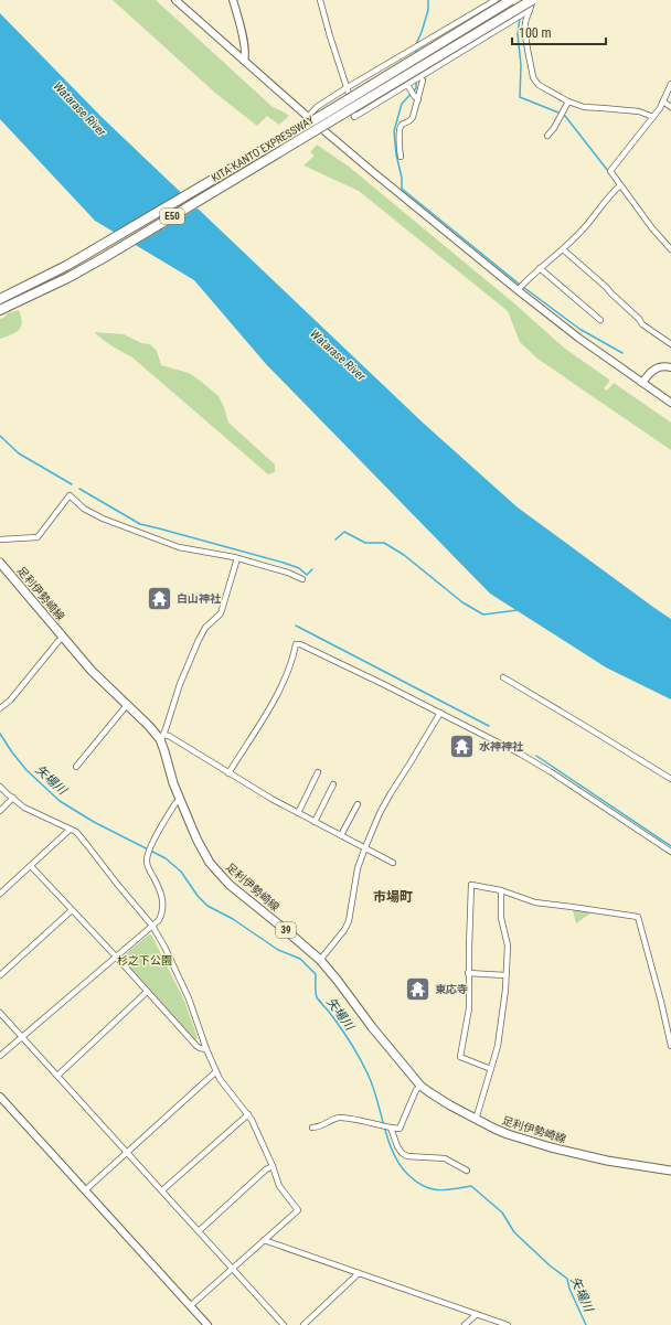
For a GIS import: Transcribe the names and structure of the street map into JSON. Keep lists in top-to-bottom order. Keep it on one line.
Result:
{"streets":{"highway":["KITA-KANTO EXPRESSWAY","E50"],"main road":["足利伊勢崎線","39"]},"districts":["市場町"],"water":["Watarase River","矢場川"],"parks":["杉之下公園"],"places":{"temple":["白山神社","水神神社","東応寺"]},"scale_bar":"100 m"}
